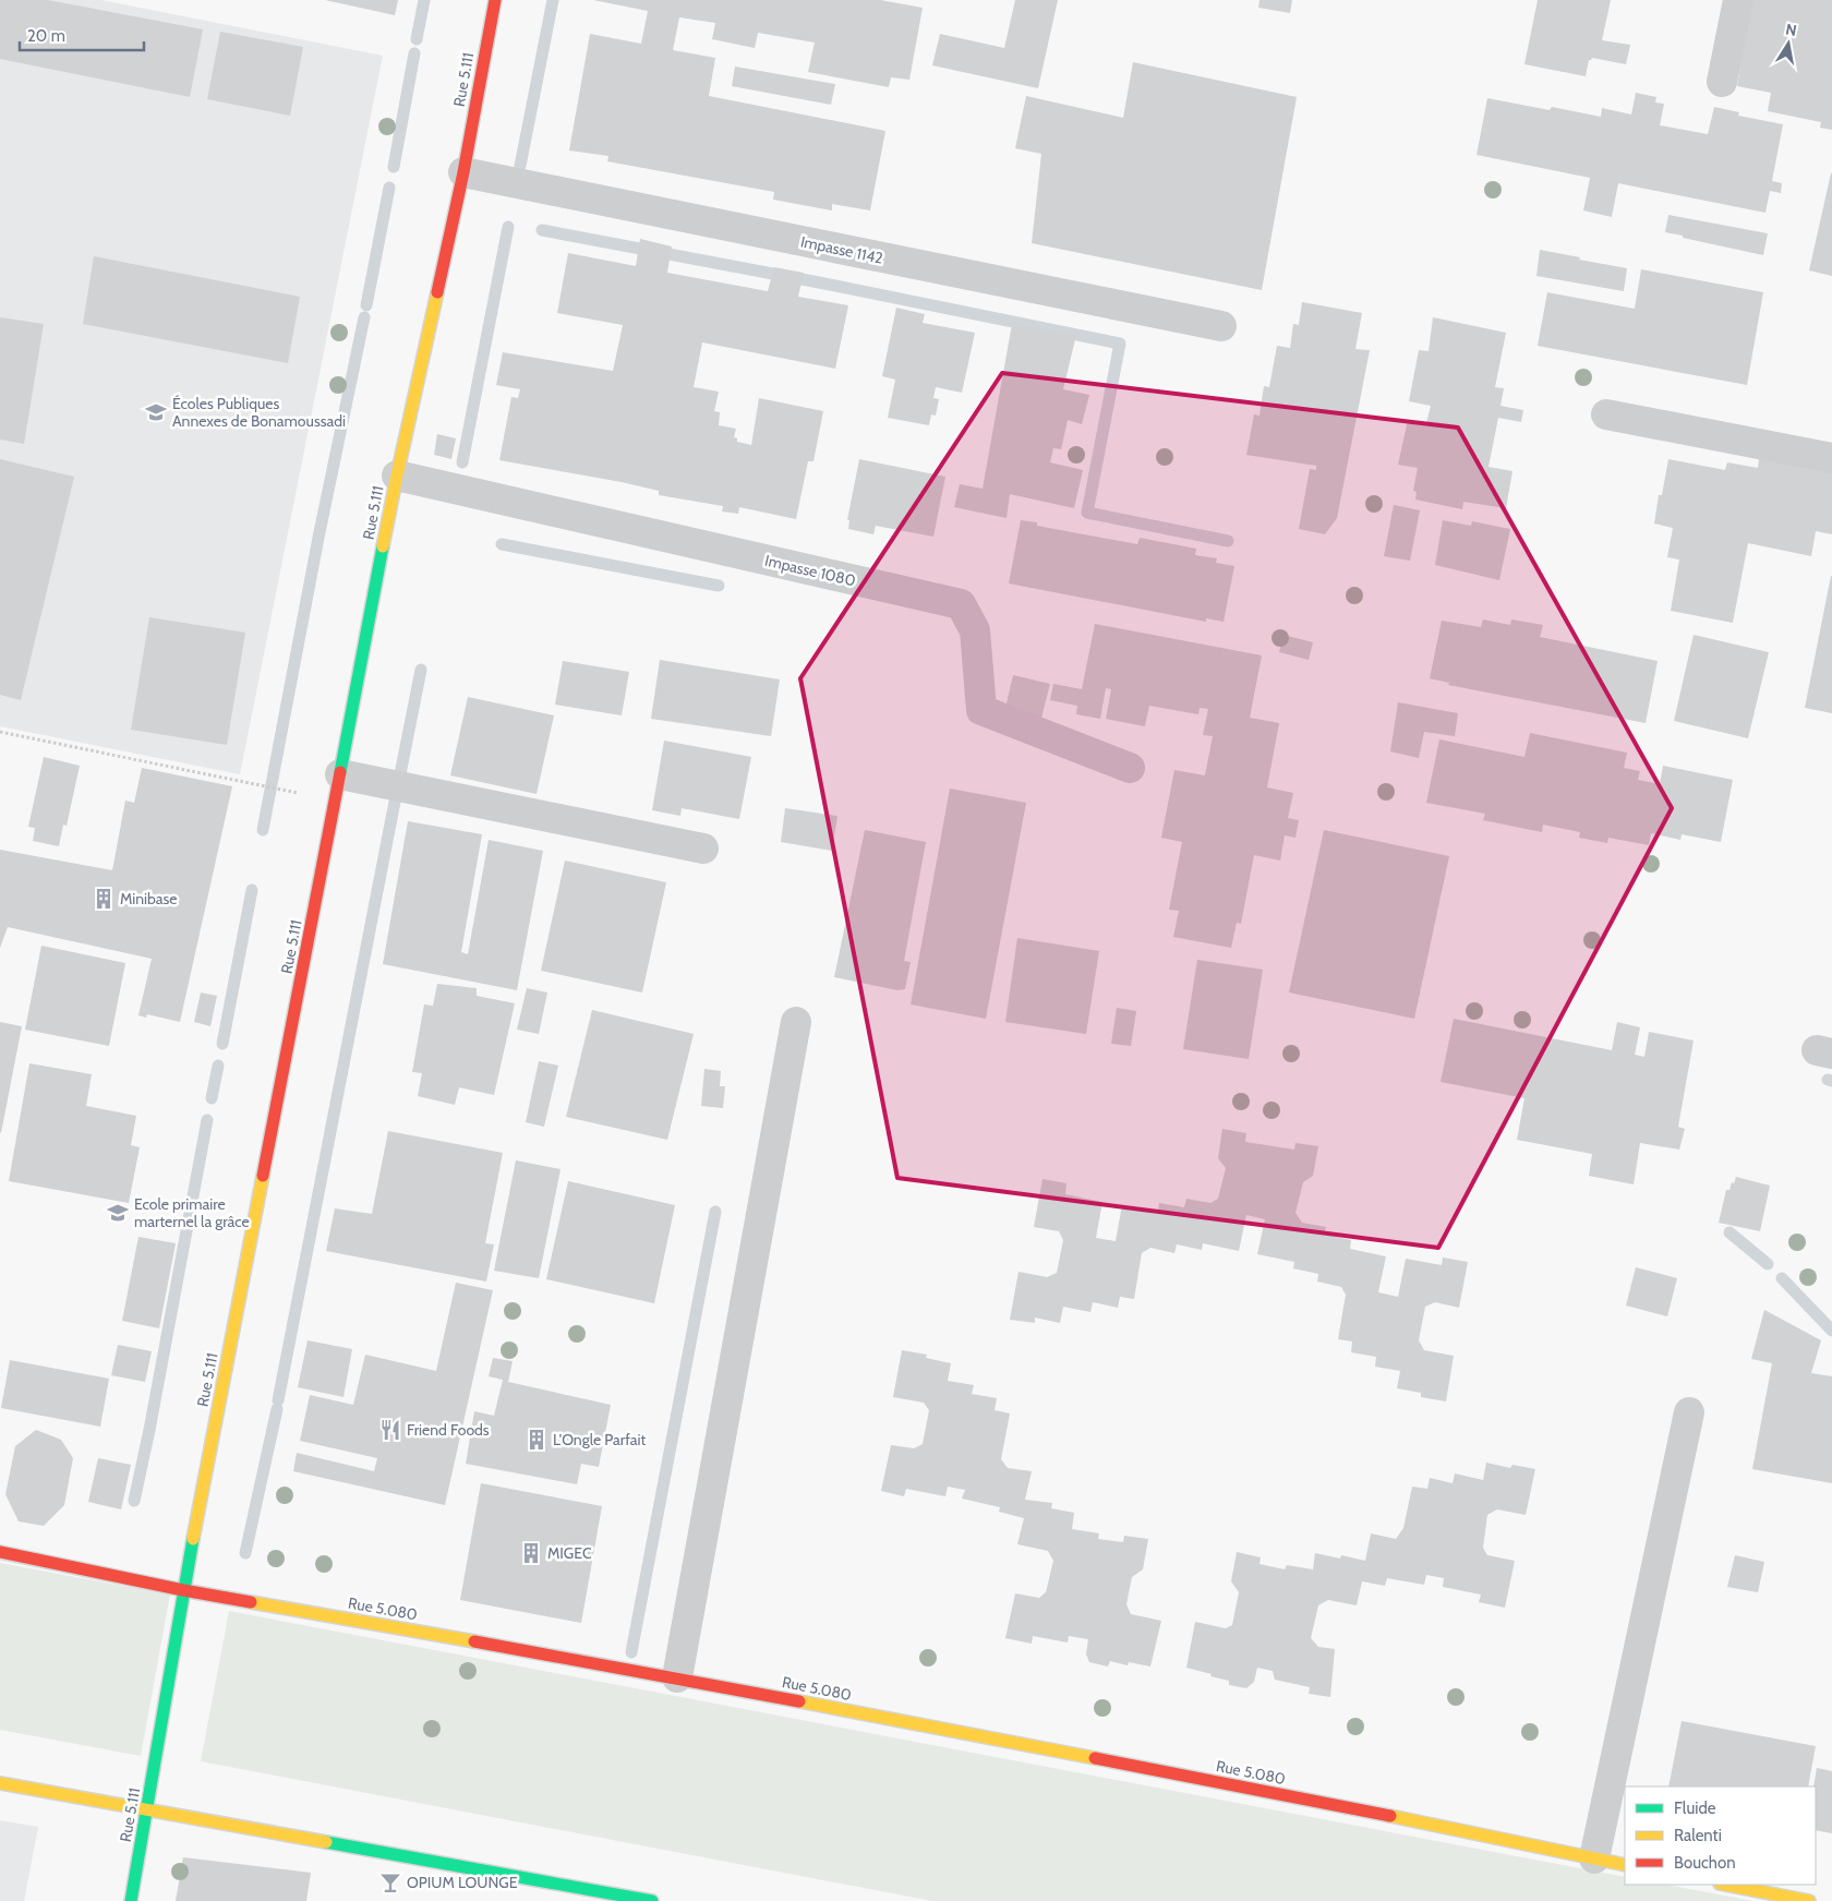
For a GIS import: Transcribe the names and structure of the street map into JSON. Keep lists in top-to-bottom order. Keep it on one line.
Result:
{"streets":{"main road":["Rue 5.111","Rue 5.080"],"street":["Impasse 1142","Impasse 1080"]},"crossings":[["Rue 5.111","Impasse 1142"],["Rue 5.111","Impasse 1080"],["Rue 5.111","Rue 5.080"]],"places":{"school or university":["Écoles Publiques Annexes de Bonamoussadi","Ecole primaire marternel la grâce"],"building":["Minibase","L'Ongle Parfait","MIGEC"],"restaurant":["Friend Foods"],"bar":["OPIUM LOUNGE"]},"legend":["Fluide","Ralenti","Bouchon"],"scale_bar":"20 m","north":"top"}
